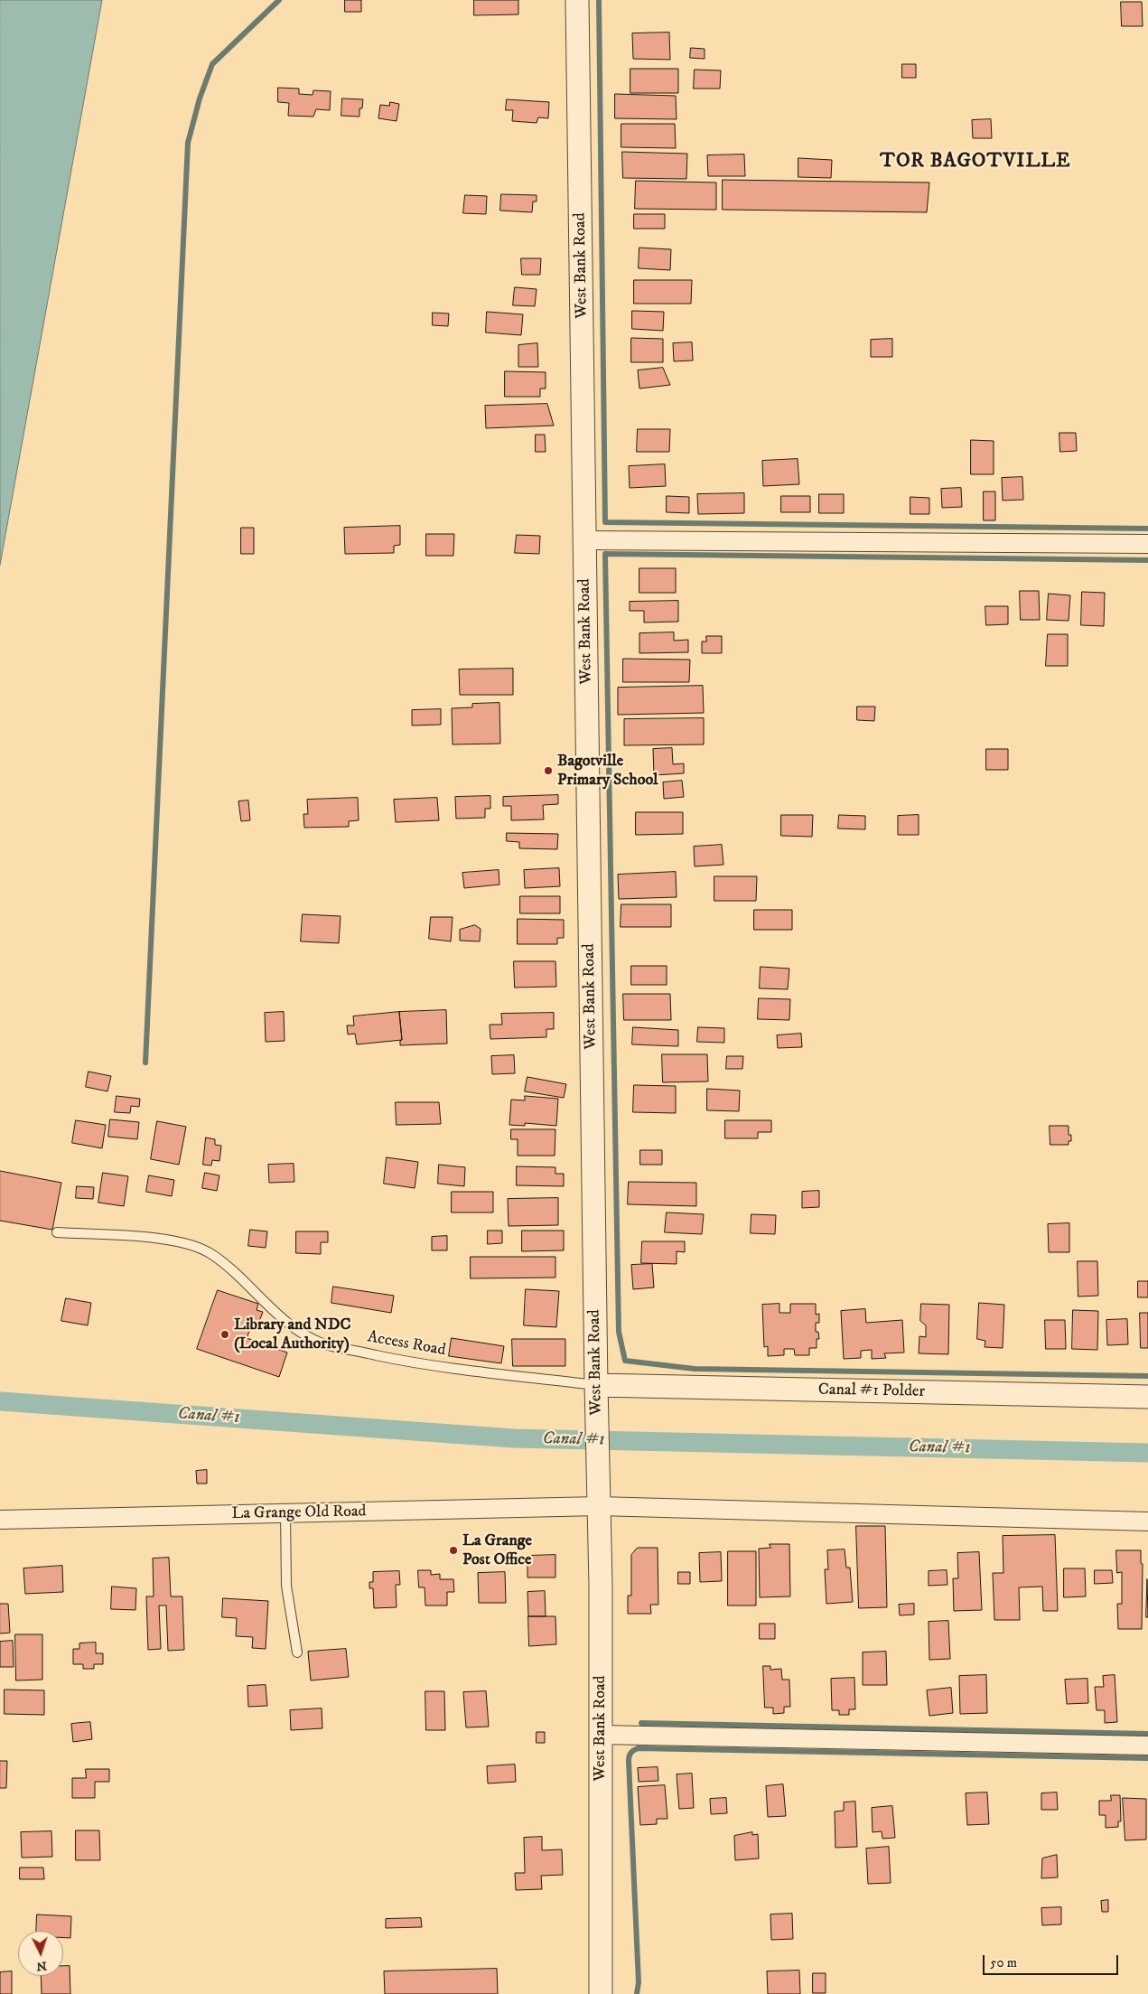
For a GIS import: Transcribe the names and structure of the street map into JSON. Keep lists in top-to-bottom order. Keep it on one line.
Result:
{"streets":{"street":["West Bank Road","Canal #1 Polder","La Grange Old Road"],"lane":["Access Road"]},"crossings":[["West Bank Road","Access Road"],["West Bank Road","Canal #1 Polder"],["West Bank Road","La Grange Old Road"],["Access Road","Canal #1 Polder"]],"districts":["TOR BAGOTVILLE"],"water":["Canal #1"],"places":["Bagotville Primary School","Library and NDC (Local Authority)","La Grange Post Office"],"scale_bar":"50 m","north":"bottom"}
